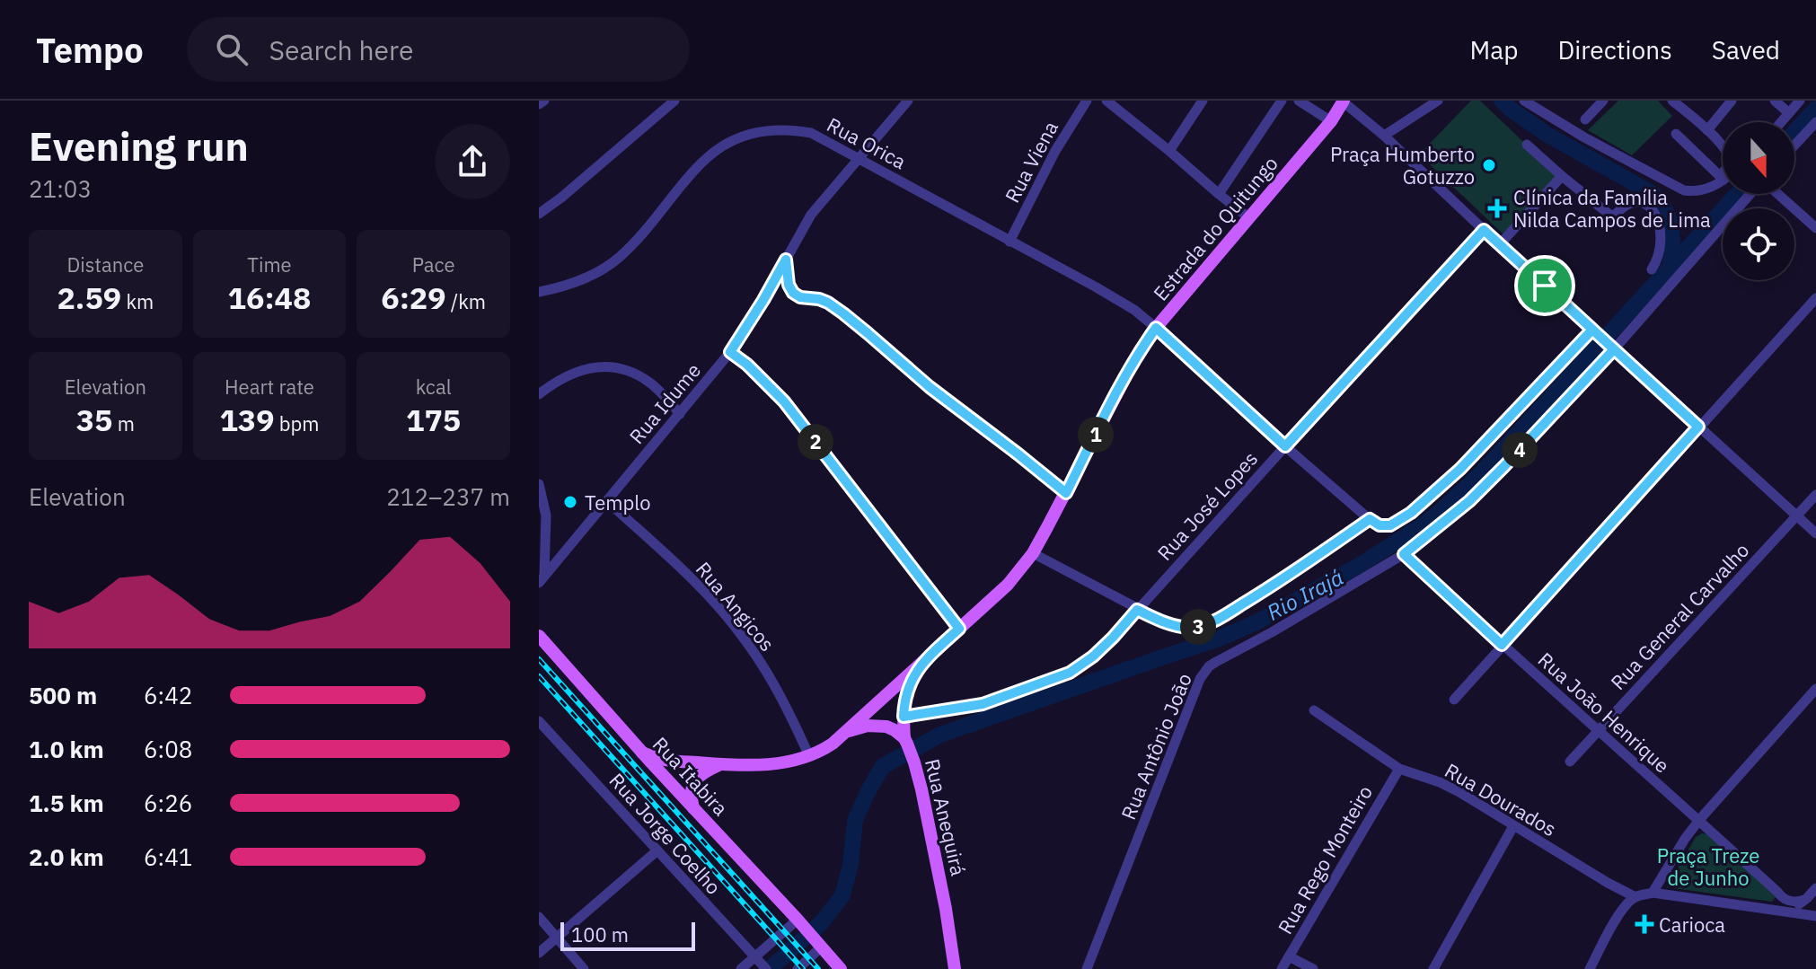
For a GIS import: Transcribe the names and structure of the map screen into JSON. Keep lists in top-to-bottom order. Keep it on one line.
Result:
{"streets":{"main road":["Estrada do Quitungo","Rua Itabira","Rua Anequirá"],"street":["Rua Orica","Rua Viena","Rua Idume","Rua José Lopes","Rua Angicos","Rua General Carvalho","Rua João Henrique","Rua Antônio João","Rua Dourados","Rua Jorge Coelho","Rua Rego Monteiro"]},"crossings":[["Rua Orica","Rua Viena"],["Rua Orica","Estrada do Quitungo"],["Rua Orica","Rua Idume"],["Estrada do Quitungo","Rua José Lopes"],["Estrada do Quitungo","Rua Angicos"],["Estrada do Quitungo","Rua Itabira"],["Estrada do Quitungo","Rua Anequirá"],["Rua Idume","Rua Angicos"],["Rua General Carvalho","Rua João Henrique"],["Rua João Henrique","Rua Antônio João"],["Rua Dourados","Rua Rego Monteiro"]],"water":["Rio Irajá"],"parks":["Praça Treze de Junho"],"places":{"other":["Praça Humberto Gotuzzo","Templo"],"health":["Clínica da Família Nilda Campos de Lima","Carioca"]},"scale_bar":"100 m","north":"bottom","page":{"header":"Tempo","search":"Search here","nav":["Map","Directions","Saved"],"heading":["Evening run","21:03"],"stats":[["Distance","2.59 km"],["Time","16:48"],["Pace","6:29 /km"],["Elevation","35 m"],["Heart rate","139 bpm"],["kcal","175"]],"pins":["1","2","4","3"],"chart":["Elevation","212–237 m"],"list":[{"name":"500 m","note":"6:42"},{"name":"1.0 km","note":"6:08"},{"name":"1.5 km","note":"6:26"},{"name":"2.0 km","note":"6:41"}],"scale":"100 m"}}
